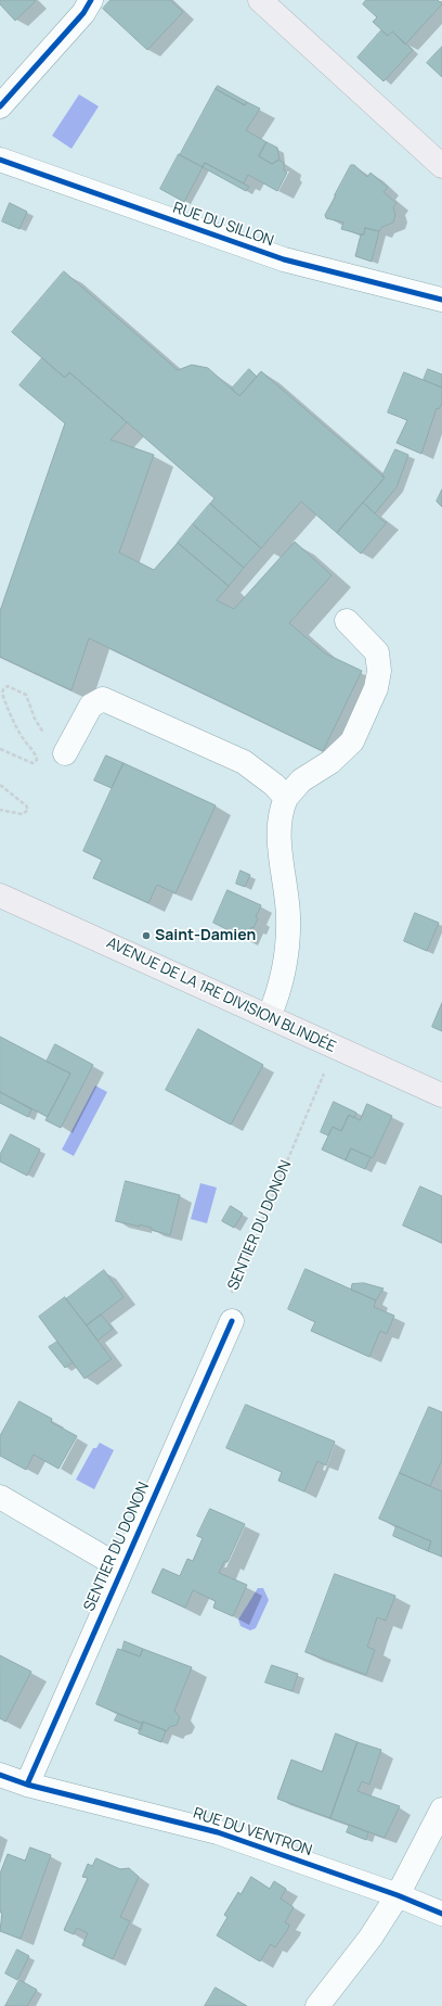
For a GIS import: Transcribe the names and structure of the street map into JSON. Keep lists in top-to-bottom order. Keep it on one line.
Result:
{"streets":{"main road":["AVENUE DE LA 1RE DIVISION BLINDÉE"],"street":["RUE DU SILLON","SENTIER DU DONON","RUE DU VENTRON"]},"crossings":[["AVENUE DE LA 1RE DIVISION BLINDÉE","SENTIER DU DONON"],["SENTIER DU DONON","RUE DU VENTRON"]],"places":["Saint-Damien"]}
